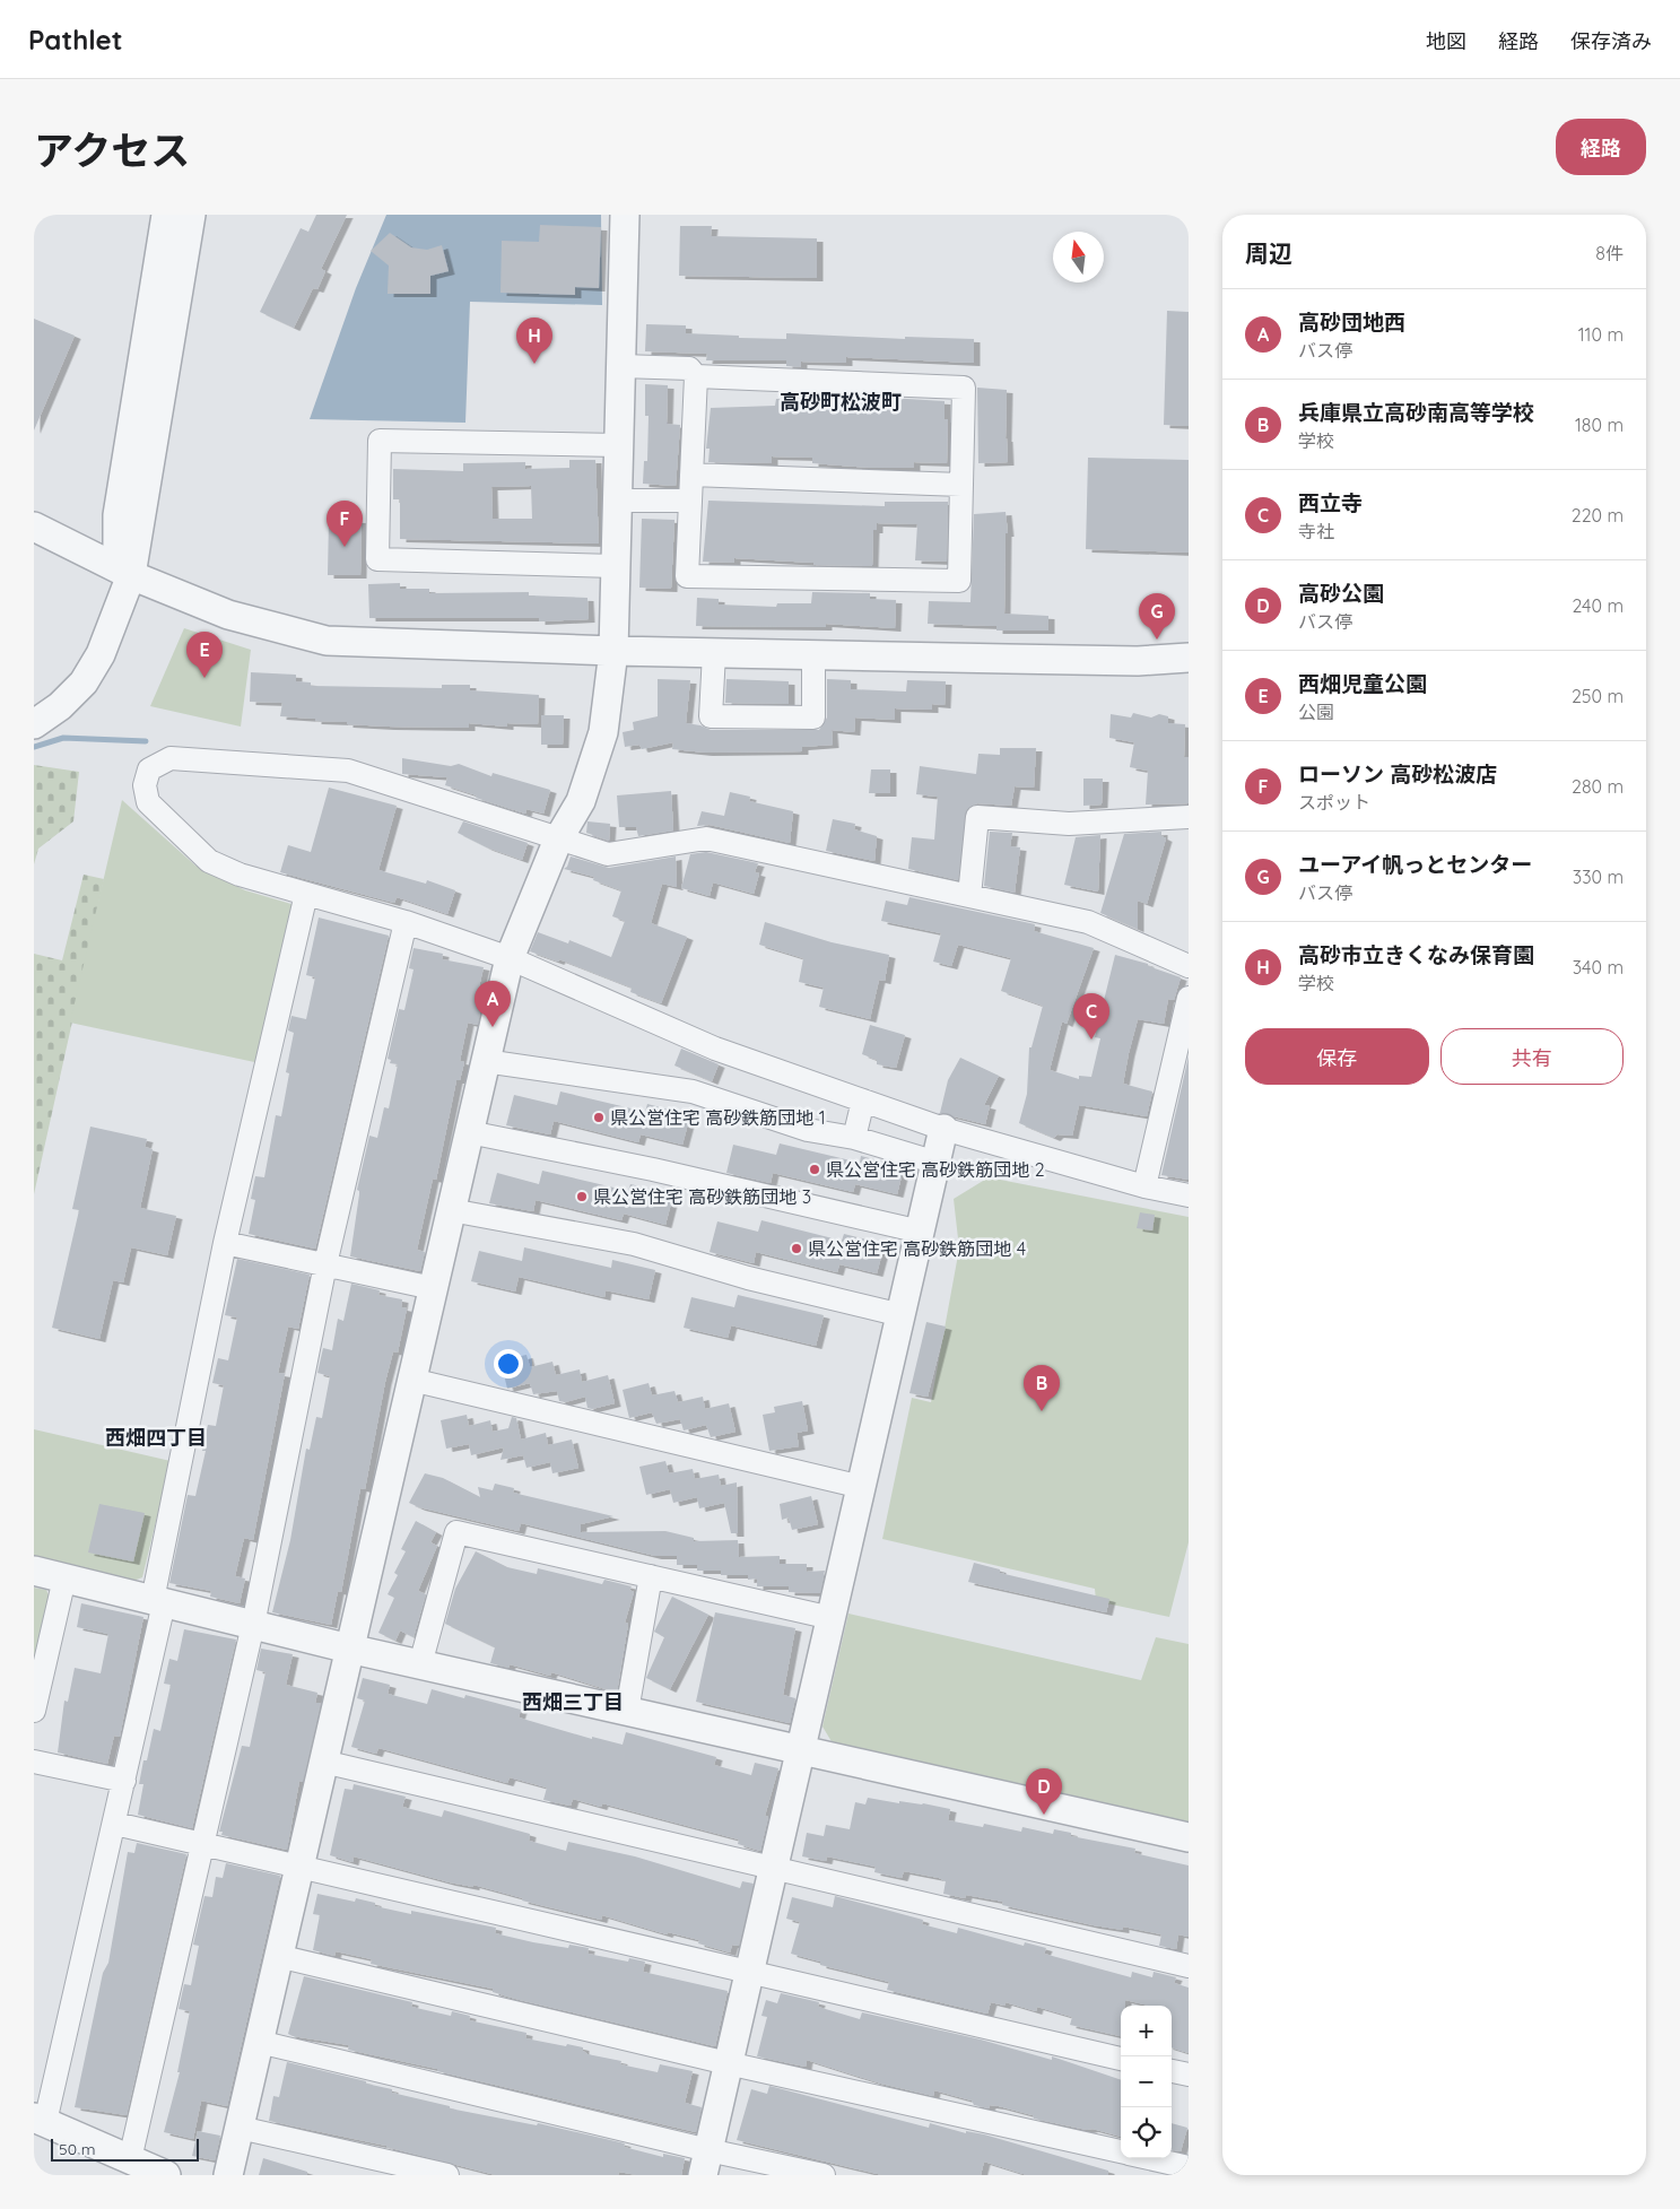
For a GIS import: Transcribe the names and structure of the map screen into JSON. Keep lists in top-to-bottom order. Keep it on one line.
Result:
{"districts":["高砂町松波町","西畑四丁目","西畑三丁目"],"places":["県公営住宅 高砂鉄筋団地 1","県公営住宅 高砂鉄筋団地 2","県公営住宅 高砂鉄筋団地 3","県公営住宅 高砂鉄筋団地 4"],"scale_bar":"50 m","north":"top","page":{"header":"Pathlet","nav":["地図","経路","保存済み"],"title":"アクセス","buttons":["経路",["保存","共有"]],"heading":["周辺","8件"],"list":[{"mark":"A","name":"高砂団地西","note":"バス停","value":"110 m"},{"mark":"B","name":"兵庫県立高砂南高等学校","note":"学校","value":"180 m"},{"mark":"C","name":"西立寺","note":"寺社","value":"220 m"},{"mark":"D","name":"高砂公園","note":"バス停","value":"240 m"},{"mark":"E","name":"西畑児童公園","note":"公園","value":"250 m"},{"mark":"F","name":"ローソン 高砂松波店","note":"スポット","value":"280 m"},{"mark":"G","name":"ユーアイ帆っとセンター","note":"バス停","value":"330 m"},{"mark":"H","name":"高砂市立きくなみ保育園","note":"学校","value":"340 m"}],"pins":["H","F","G","E","A","C","B","D"],"map_buttons":["+","−"],"scale":"50 m"}}
